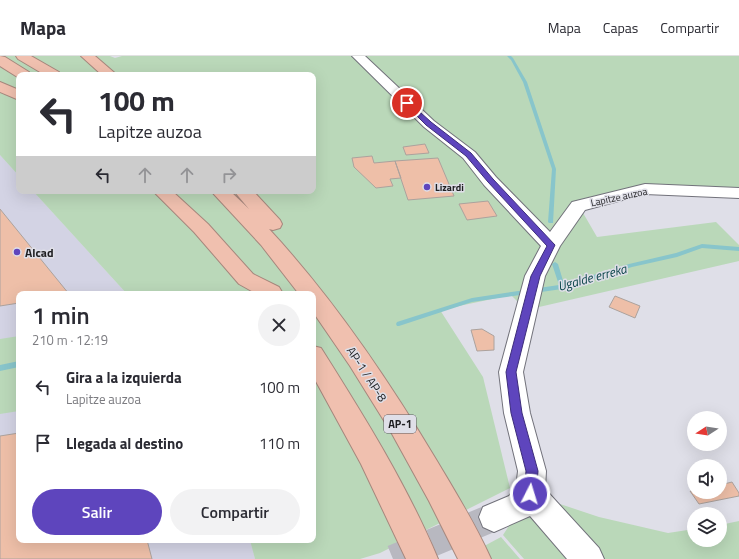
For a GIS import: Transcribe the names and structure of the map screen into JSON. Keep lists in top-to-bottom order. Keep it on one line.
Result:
{"streets":{"highway":["AP-1 / AP-8","AP-1"],"street":["Lapitze auzoa"]},"water":["Ugalde erreka"],"places":["Lizardi","Alcad"],"north":"left","page":{"header":"Mapa","nav":["Mapa","Capas","Compartir"],"turn":["100 m","Lapitze auzoa"],"heading":["1 min","210 m · 12:19"],"list":[{"name":"Gira a la izquierda","note":"Lapitze auzoa","value":"100 m"},{"name":"Llegada al destino","value":"110 m"}],"buttons":["Salir","Compartir"]}}
